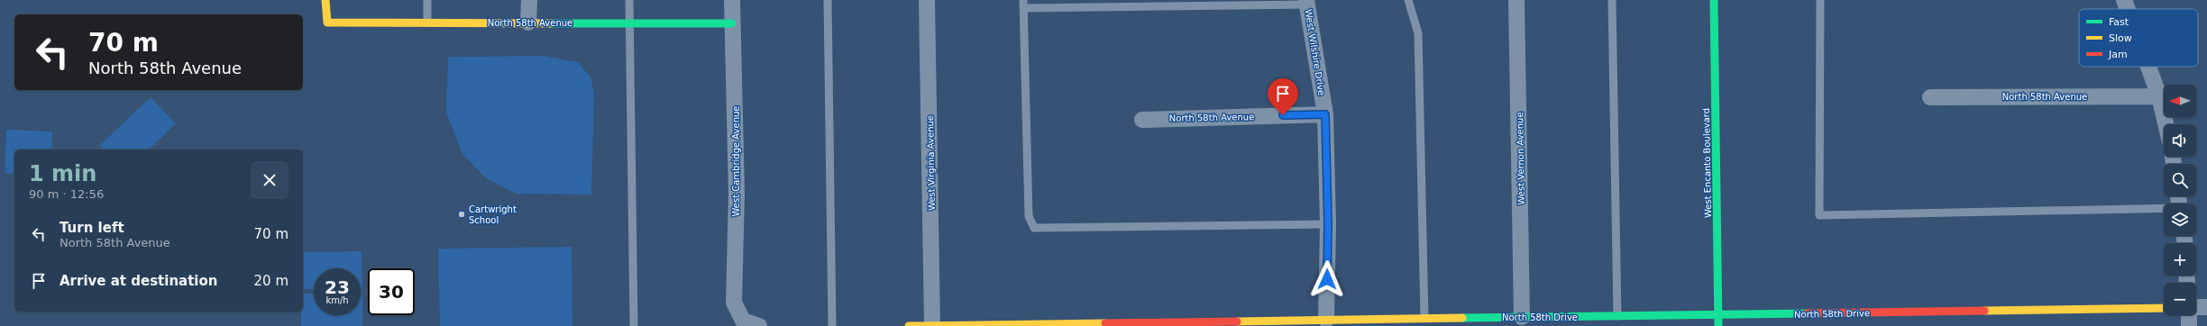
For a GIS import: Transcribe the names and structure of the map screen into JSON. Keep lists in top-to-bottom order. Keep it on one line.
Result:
{"streets":{"street":["North 58th Avenue","West Wilshire Drive","West Vernon Avenue","West Cambridge Avenue","West Virginia Avenue","West Encanto Boulevard","North 58th Drive"]},"crossings":[["North 58th Avenue","West Wilshire Drive"],["North 58th Avenue","West Cambridge Avenue"],["West Wilshire Drive","North 58th Drive"],["West Vernon Avenue","North 58th Drive"],["West Virginia Avenue","North 58th Drive"],["West Encanto Boulevard","North 58th Drive"]],"places":["Cartwright School"],"legend":["Fast","Slow","Jam"],"north":"left","page":{"turn":["70 m","North 58th Avenue"],"map_buttons":["+","−"],"heading":["1 min","90 m · 12:56"],"list":[{"name":"Turn left","note":"North 58th Avenue","value":"70 m"},{"name":"Arrive at destination","value":"20 m"}],"speed":"23 km/h","limit":"30"}}
